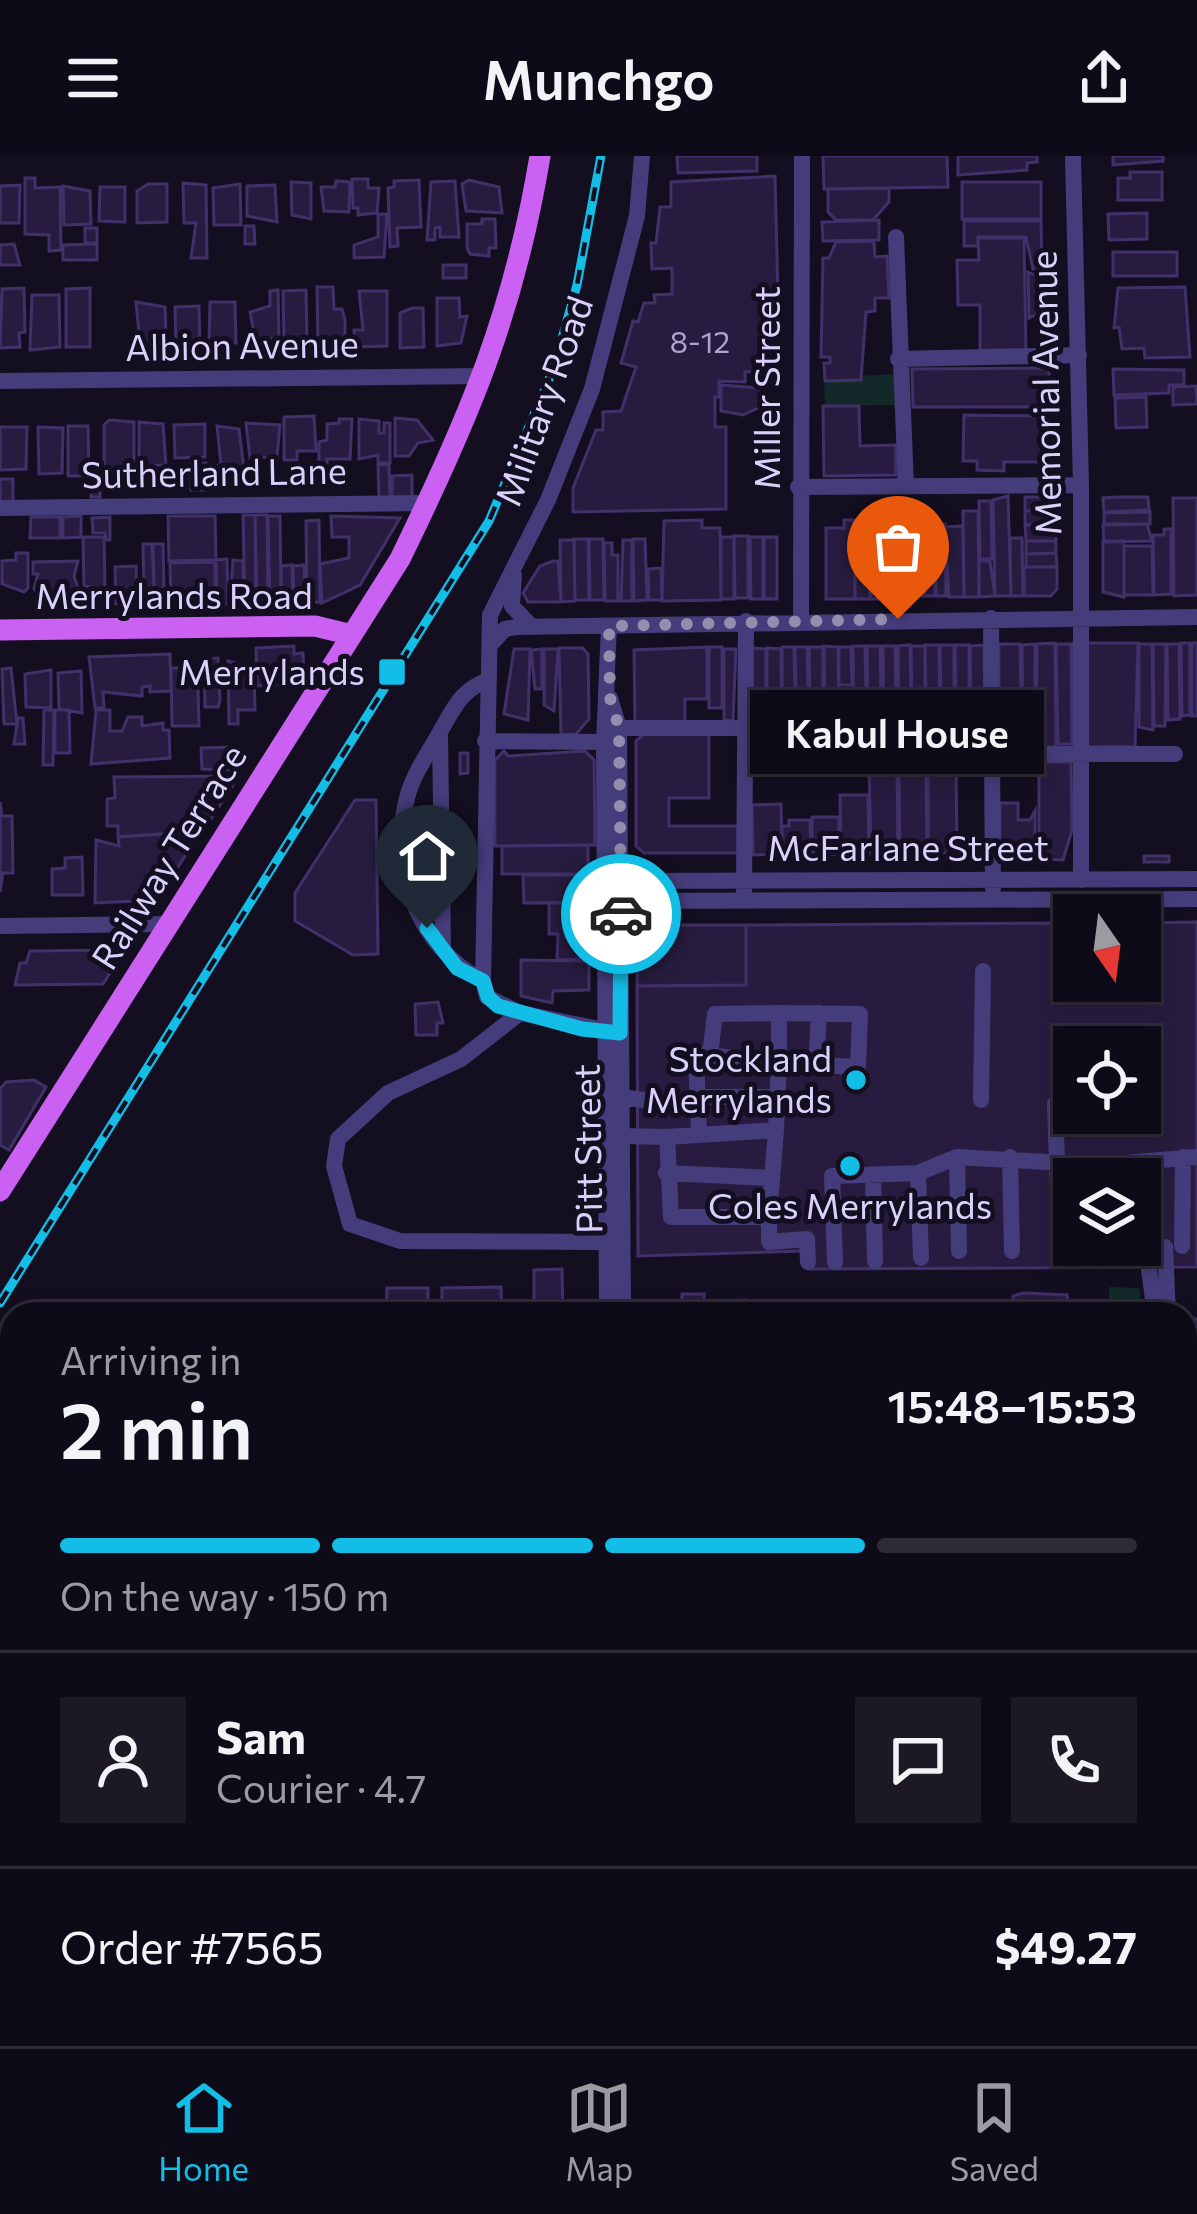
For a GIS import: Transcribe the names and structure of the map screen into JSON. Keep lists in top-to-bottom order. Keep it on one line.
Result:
{"streets":{"main road":["Merrylands Road","Railway Terrace"],"street":["Albion Avenue","Miller Street","Memorial Avenue","Military Road","Sutherland Lane","McFarlane Street","Pitt Street"]},"crossings":[["Albion Avenue","Railway Terrace"],["Memorial Avenue","McFarlane Street"],["Sutherland Lane","Railway Terrace"],["Merrylands Road","Railway Terrace"],["McFarlane Street","Pitt Street"]],"places":{"other":["Kabul House","Stockland Merrylands","Coles Merrylands"],"transit":["Merrylands"]},"house_numbers":["8-12"],"north":"bottom","page":{"header":"Munchgo","bubble":"Kabul House","heading":["2 min","Arriving in","15:48–15:53"],"panel":["Sam","Courier · 4.7","Order #7565","$49.27"],"bar":"On the way · 150 m","tabs":["Home","Map","Saved"]}}
